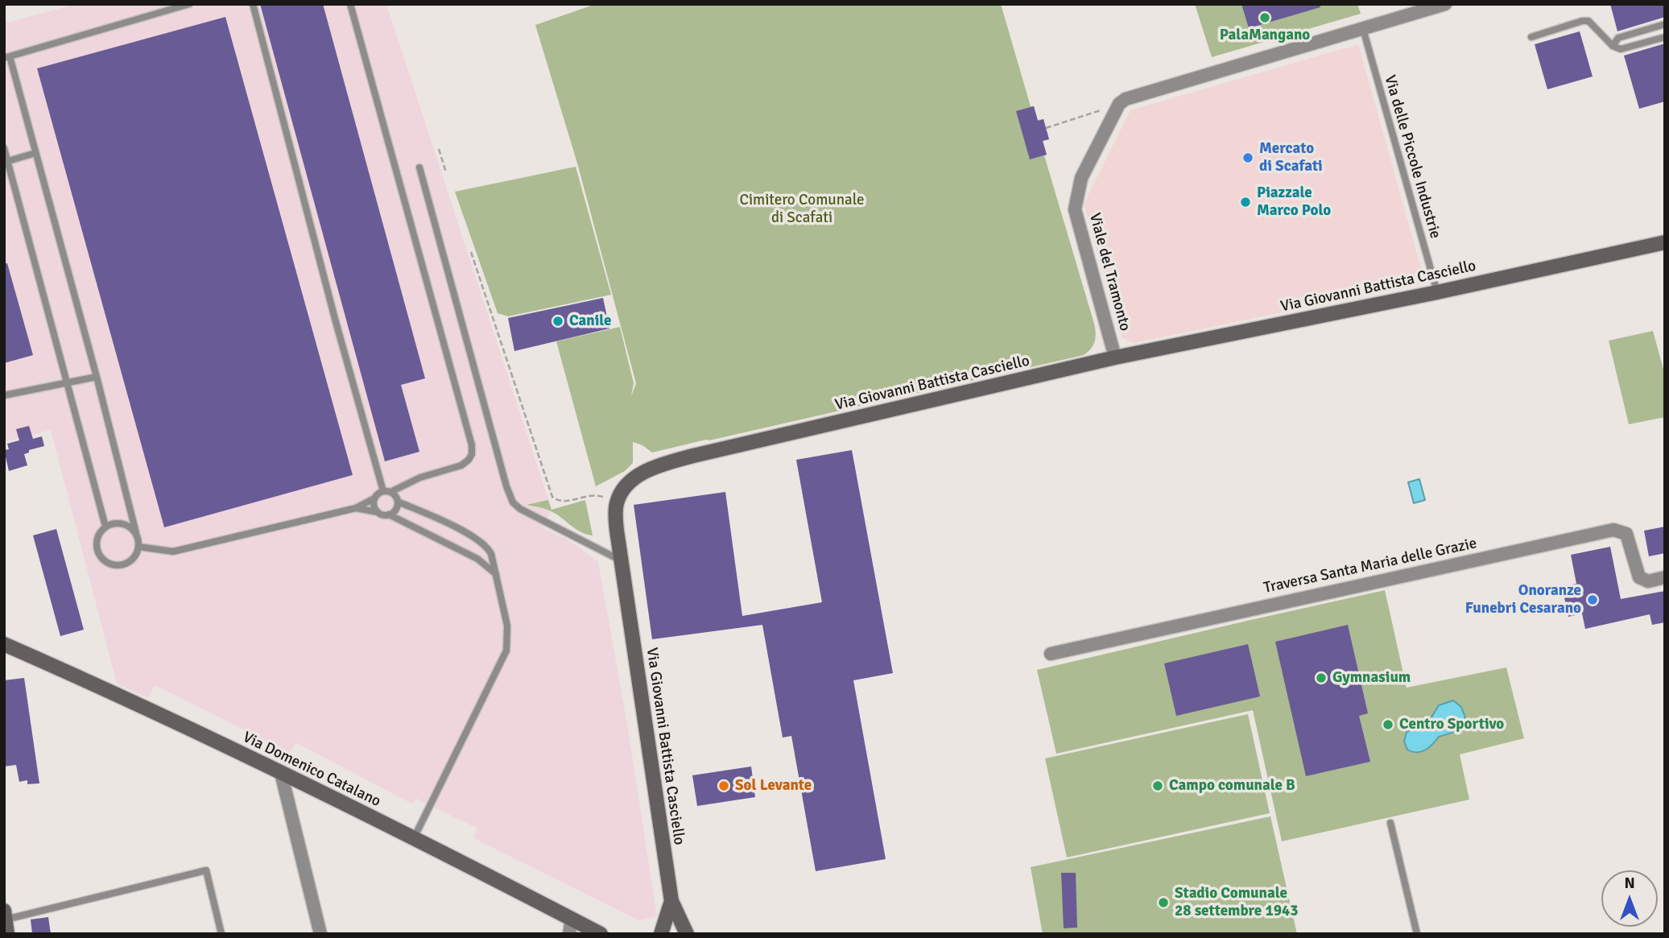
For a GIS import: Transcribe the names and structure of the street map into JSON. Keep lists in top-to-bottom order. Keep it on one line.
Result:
{"streets":{"street":["Viale del Tramonto","Via Giovanni Battista Casciello","Traversa Santa Maria delle Grazie","Via Domenico Catalano"],"lane":["Via delle Piccole Industrie"]},"crossings":[["Via delle Piccole Industrie","Via Giovanni Battista Casciello"],["Viale del Tramonto","Via Giovanni Battista Casciello"]],"parks":["Cimitero Comunale di Scafati"],"places":["PalaMangano","Mercato di Scafati","Piazzale Marco Polo","Canile","Onoranze Funebri Cesarano","Gymnasium","Centro Sportivo","Sol Levante","Campo comunale B","Stadio Comunale 28 settembre 1943"],"north":"top"}
